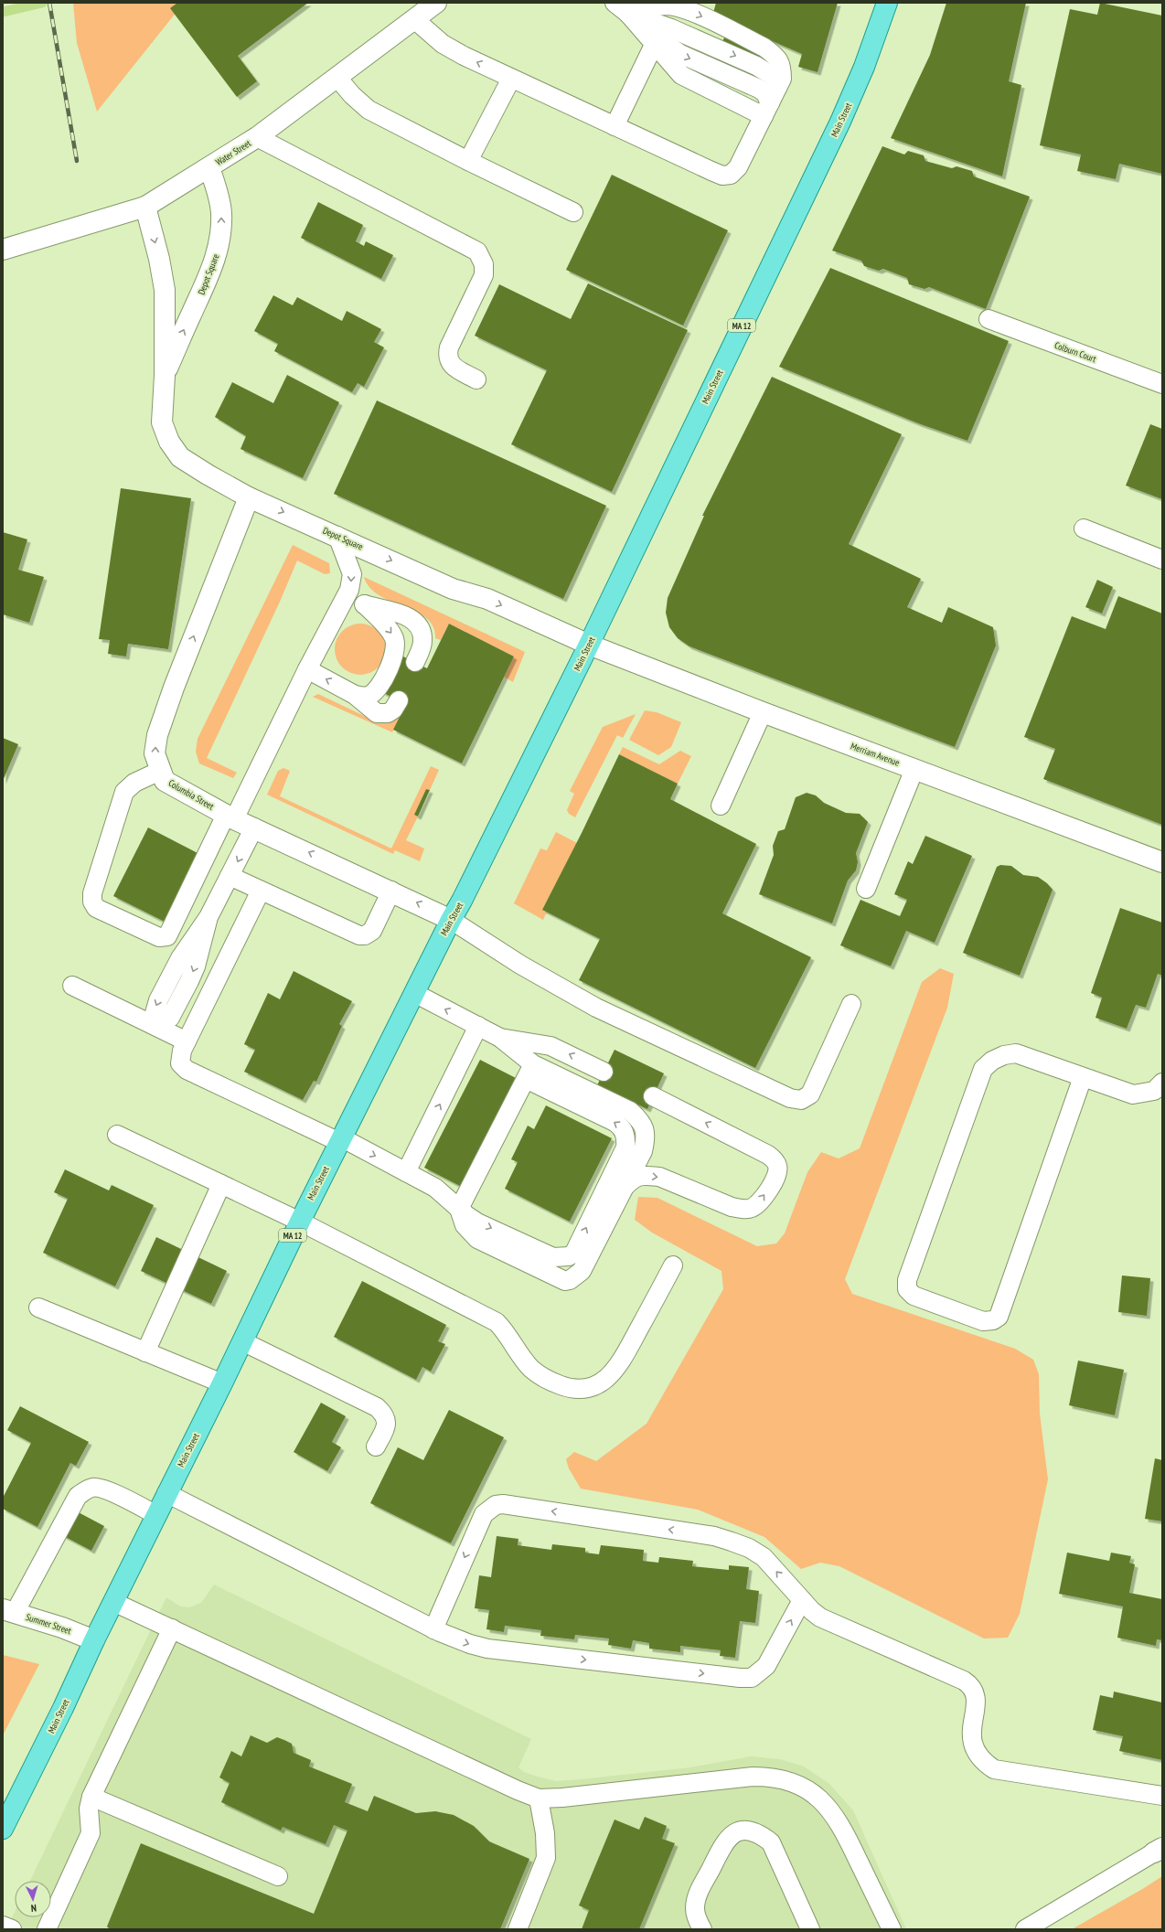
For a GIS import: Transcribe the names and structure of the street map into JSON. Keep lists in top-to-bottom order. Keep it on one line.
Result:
{"streets":{"main road":["Main Street","MA 12"],"street":["Water Street","Depot Square","Merriam Avenue","Columbia Street","Summer Street"],"lane":["Colburn Court"]},"crossings":[["Main Street","Depot Square"],["Main Street","Merriam Avenue"],["Main Street","Columbia Street"],["Main Street","Summer Street"],["Water Street","Depot Square"],["Depot Square","Merriam Avenue"],["Depot Square","Columbia Street"]],"north":"bottom"}
